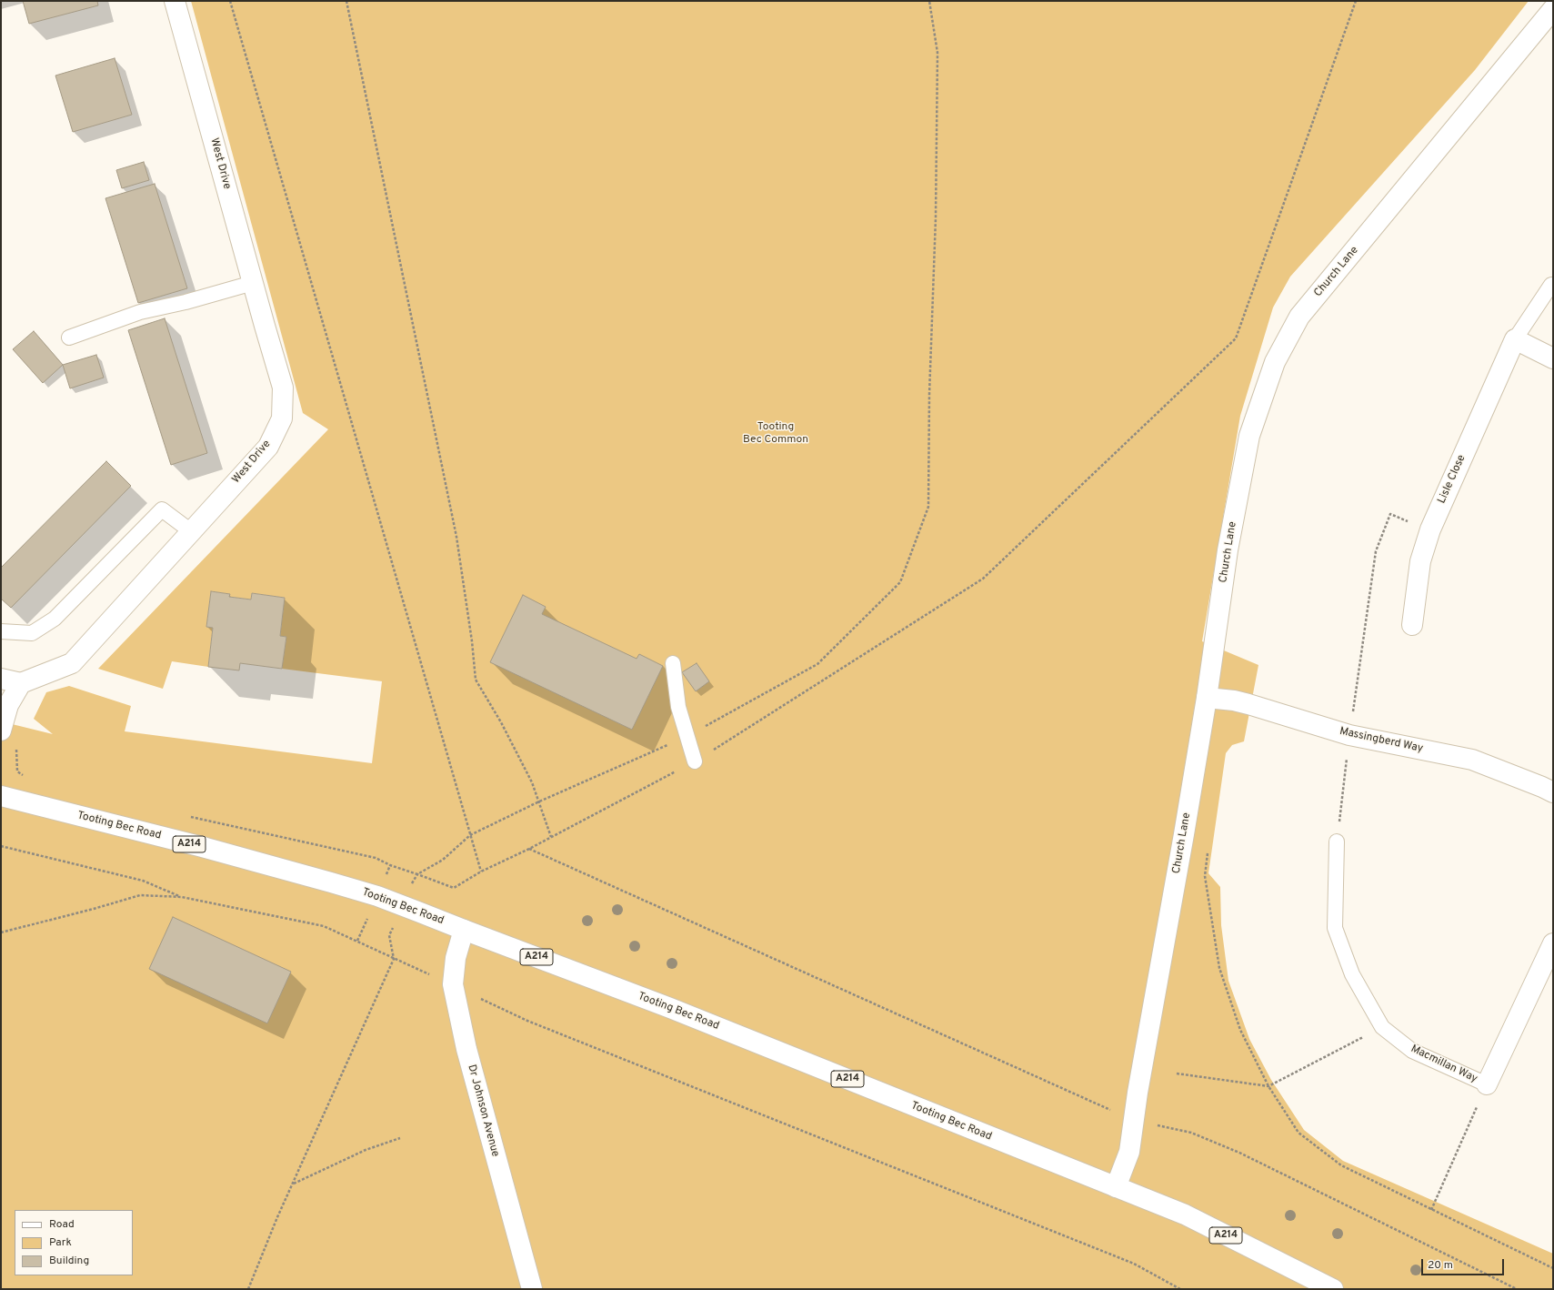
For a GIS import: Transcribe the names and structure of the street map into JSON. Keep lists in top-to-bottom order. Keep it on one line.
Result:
{"streets":{"main road":["West Drive","Church Lane","Lisle Close","Massingberd Way","Tooting Bec Road","A214","Macmillan Way","Dr Johnson Avenue"]},"crossings":[["Church Lane","Massingberd Way"],["Church Lane","Tooting Bec Road"],["Tooting Bec Road","Dr Johnson Avenue"]],"parks":["Tooting Bec Common"],"legend":["Road","Park","Building"],"scale_bar":"20 m"}
